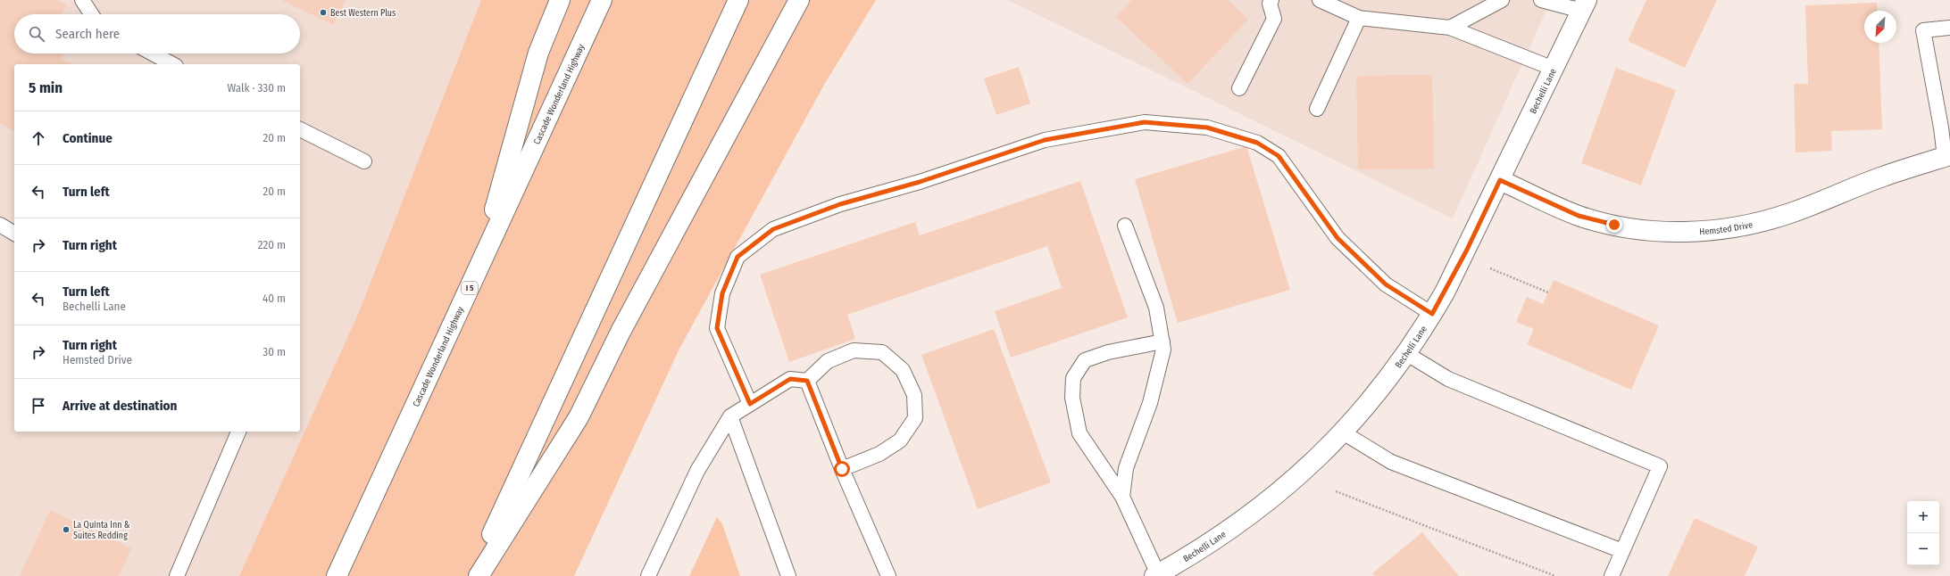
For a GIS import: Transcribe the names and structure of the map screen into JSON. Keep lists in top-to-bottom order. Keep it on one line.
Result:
{"streets":{"main road":["Bechelli Lane","Cascade Wonderland Highway","Hemsted Drive","I 5"]},"crossings":[["Bechelli Lane","Hemsted Drive"]],"places":["Best Western Plus","La Quinta Inn & Suites Redding"],"north":"bottom left","page":{"search":"Search here","heading":["5 min","Walk · 330 m"],"list":[["Continue","20 m"],["Turn left","20 m"],["Turn right","220 m"],["Turn left","Bechelli Lane","40 m"],["Turn right","Hemsted Drive","30 m"],"Arrive at destination"],"map_buttons":["+","−"]}}
